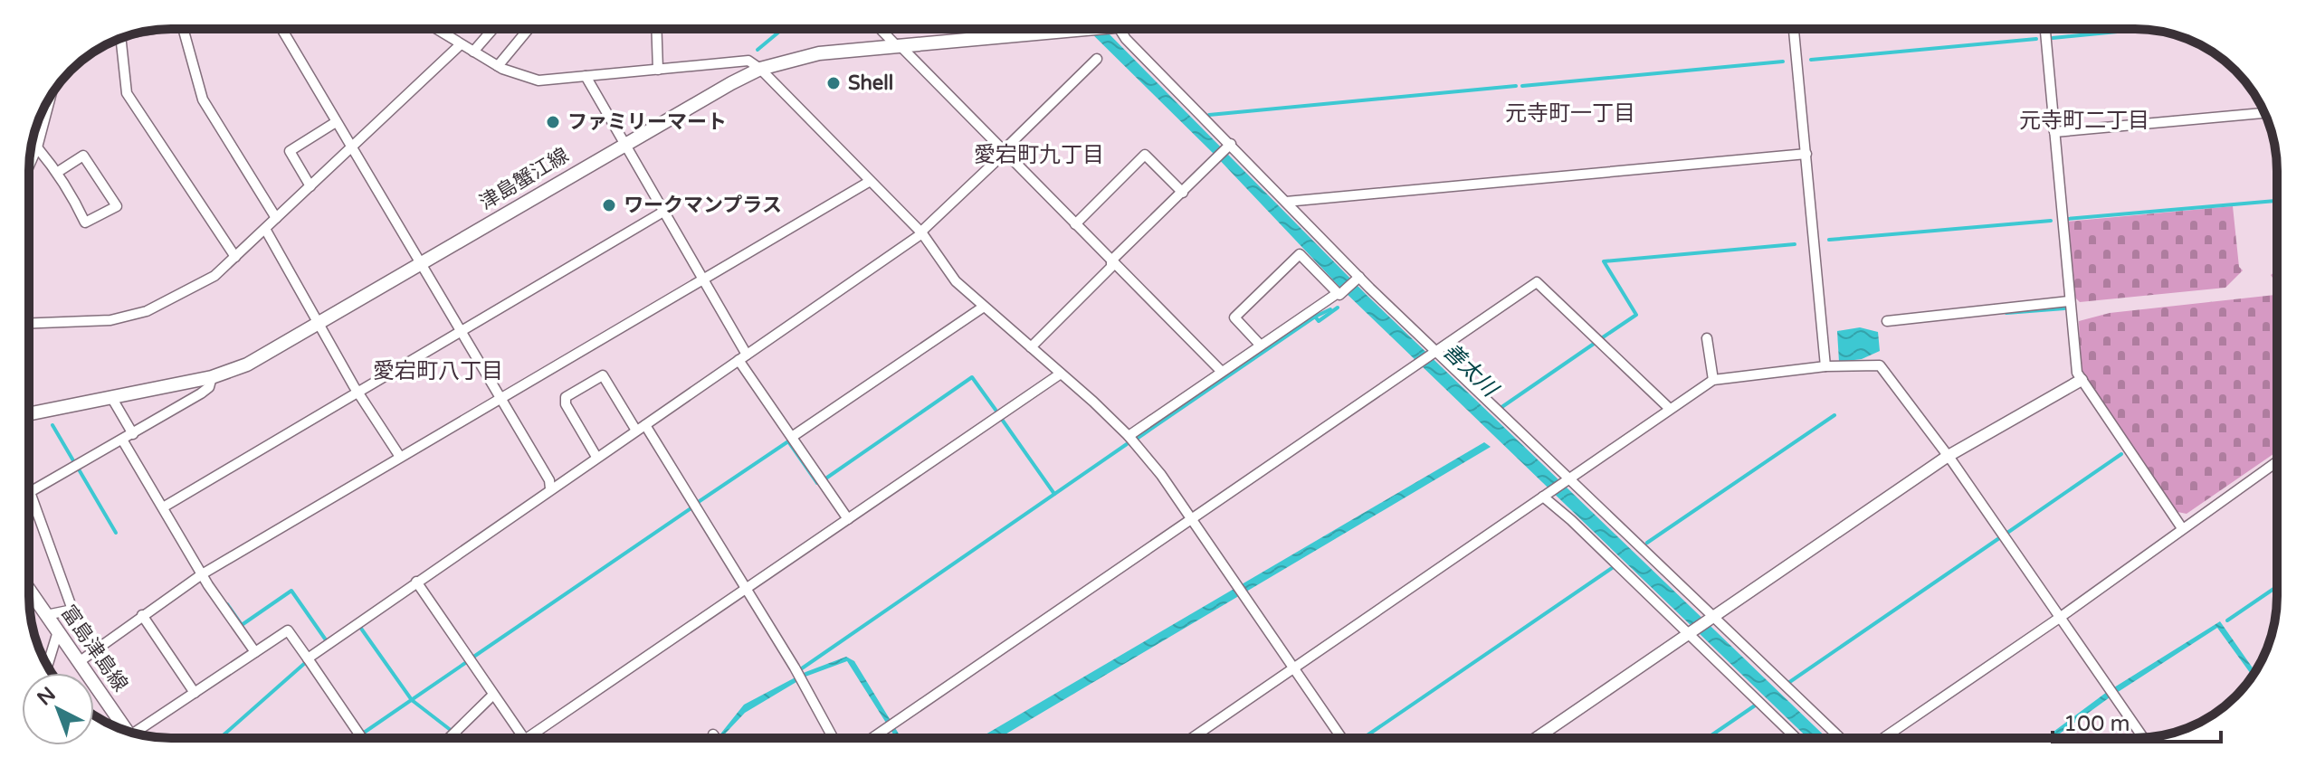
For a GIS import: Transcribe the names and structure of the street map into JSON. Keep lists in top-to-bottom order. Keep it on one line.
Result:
{"streets":{"main road":["津島蟹江線","富島津島線"]},"districts":["元寺町一丁目","元寺町二丁目","愛宕町九丁目","愛宕町八丁目"],"water":["善太川"],"places":["Shell","ファミリーマート","ワークマンプラス"],"scale_bar":"100 m","north":"top left"}
